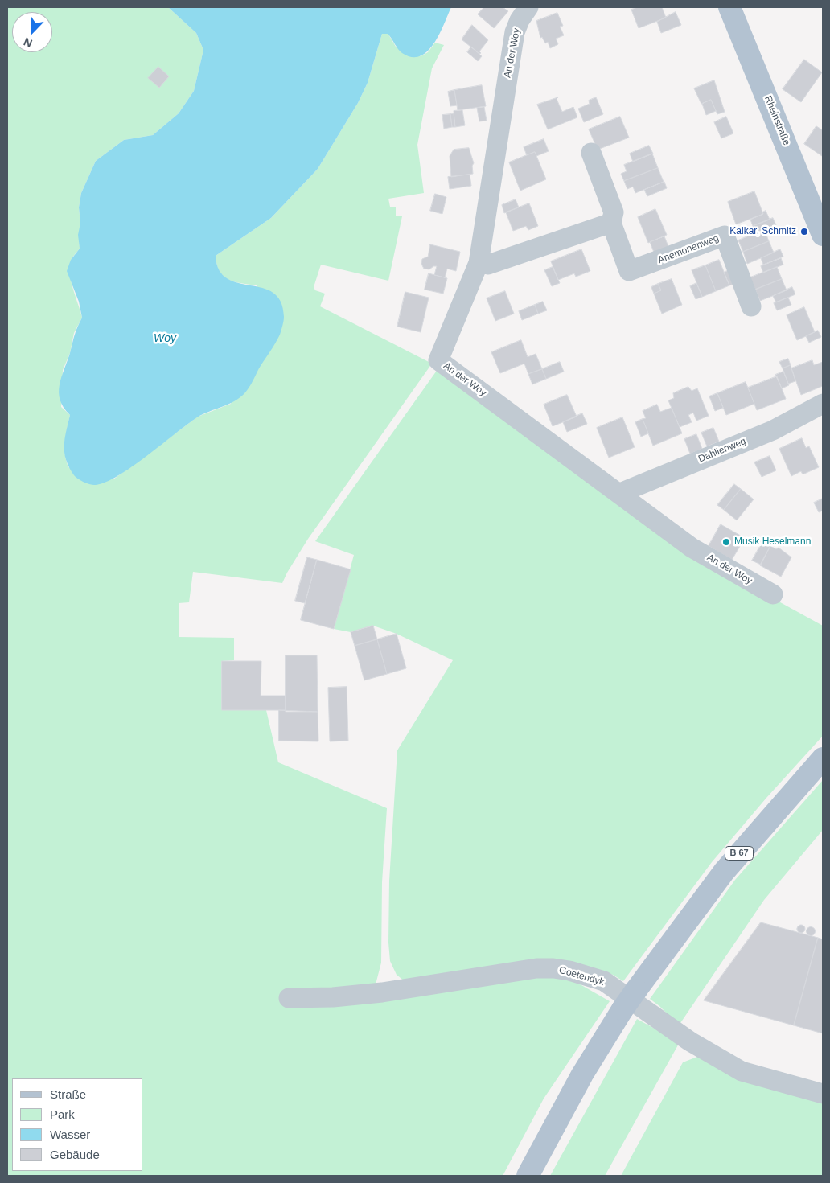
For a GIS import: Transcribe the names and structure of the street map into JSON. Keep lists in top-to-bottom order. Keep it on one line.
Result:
{"streets":{"main road":["Rheinstraße","B 67"],"street":["An der Woy","Anemonenweg","Dahlienweg","Goetendyk"]},"crossings":[["An der Woy","Dahlienweg"]],"water":["Woy"],"places":["Kalkar, Schmitz","Musik Heselmann"],"legend":["Straße","Park","Wasser","Gebäude"],"north":"bottom"}
